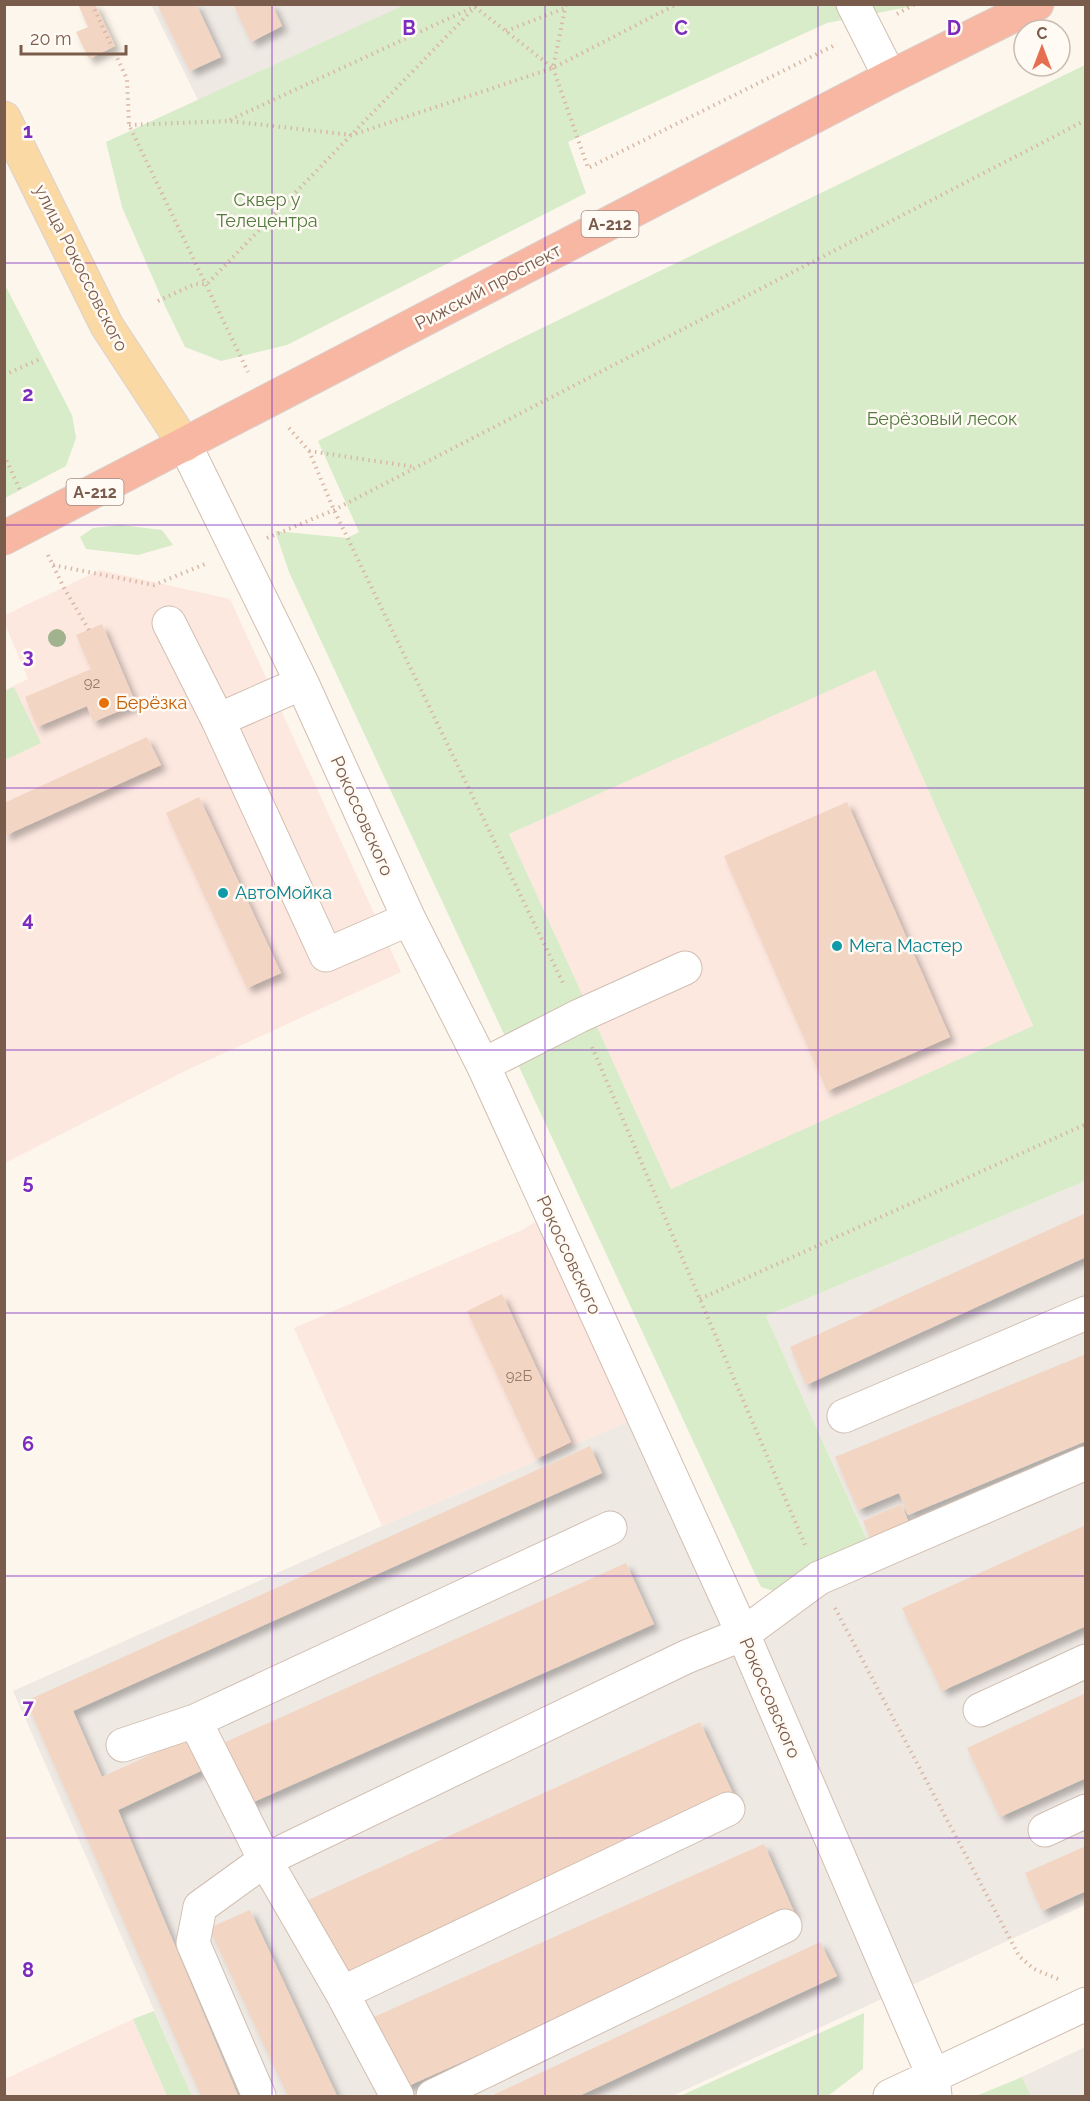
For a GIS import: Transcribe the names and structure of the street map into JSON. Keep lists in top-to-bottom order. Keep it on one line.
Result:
{"streets":{"highway":["А-212","Рижский проспект"],"main road":["улица Рокоссовского"],"street":["Рокоссовского"]},"crossings":[["улица Рокоссовского","Рижский проспект"],["улица Рокоссовского","Рокоссовского"],["Рижский проспект","Рокоссовского"]],"parks":["Сквер у Телецентра","Берёзовый лесок"],"places":["Берёзка","АвтоМойка","Мега Мастер"],"house_numbers":["92","92Б"],"scale_bar":"20 m","north":"top","grid":{"columns":["B","C","D"],"rows":["1","2","3","4","5","6","7","8"]}}
